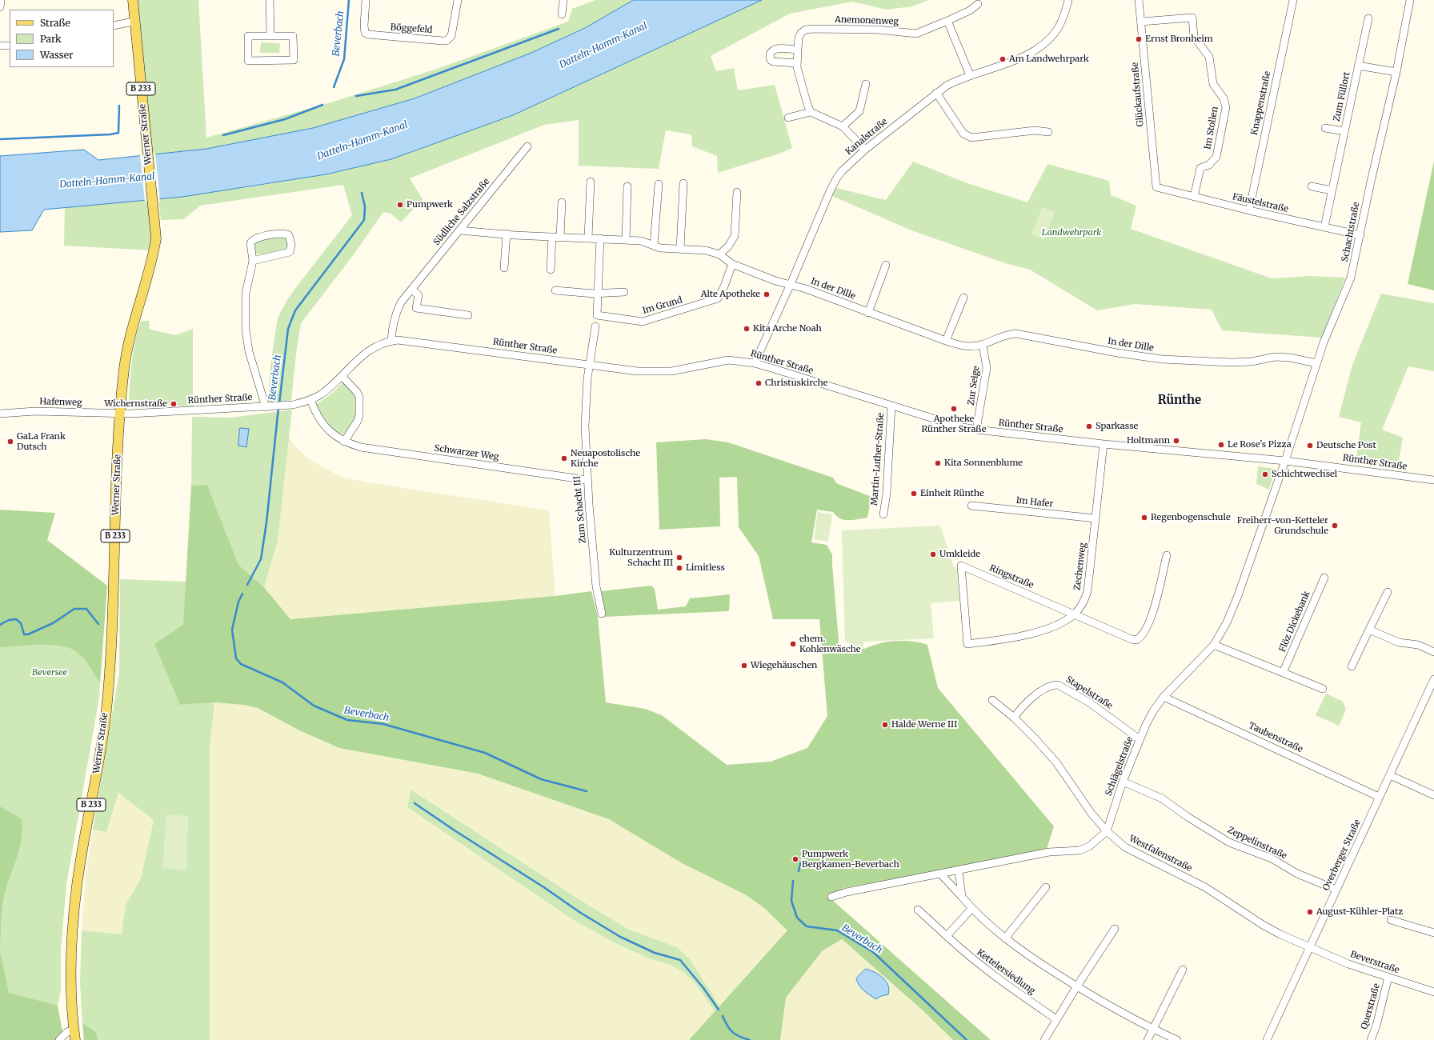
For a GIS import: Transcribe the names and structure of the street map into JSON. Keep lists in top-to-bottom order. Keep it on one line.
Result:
{"streets":{"main road":["B 233","Werner Straße"],"street":["Anemonenweg","Böggefeld","Glückaufstraße","Zum Füllort","Knappenstraße","Im Stollen","Kanalstraße","Fäustelstraße","Südliche Salzstraße","Schachtstraße","In der Dille","Im Grund","Rünther Straße","Zur Seige","Hafenweg","Schwarzer Weg","Martin-Luther-Straße","Im Hafer","Zum Schacht III","Zechenweg","Ringstraße","Flöz Dickebank","Stapelstraße","Taubenstraße","Schlägelstraße","Zeppelinstraße","Westfalenstraße","Overberger Straße","Beverstraße","Kettelersiedlung","Querstraße"]},"crossings":[["Glückaufstraße","Im Stollen"],["Glückaufstraße","Fäustelstraße"],["Zum Füllort","Fäustelstraße"],["Zum Füllort","Schachtstraße"],["Knappenstraße","Fäustelstraße"],["Im Stollen","Fäustelstraße"],["Werner Straße","Rünther Straße"],["Werner Straße","Hafenweg"],["Kanalstraße","In der Dille"],["Kanalstraße","Rünther Straße"],["Fäustelstraße","Schachtstraße"],["Südliche Salzstraße","Rünther Straße"],["Schachtstraße","In der Dille"],["Schachtstraße","Rünther Straße"],["Schachtstraße","Schlägelstraße"],["In der Dille","Im Grund"],["In der Dille","Zur Seige"],["Rünther Straße","Zur Seige"],["Rünther Straße","Hafenweg"],["Rünther Straße","Schwarzer Weg"],["Rünther Straße","Martin-Luther-Straße"],["Rünther Straße","Zum Schacht III"],["Rünther Straße","Zechenweg"],["Rünther Straße","Schlägelstraße"],["Schwarzer Weg","Zum Schacht III"],["Im Hafer","Zechenweg"],["Zechenweg","Ringstraße"],["Stapelstraße","Schlägelstraße"],["Stapelstraße","Westfalenstraße"],["Taubenstraße","Schlägelstraße"],["Taubenstraße","Overberger Straße"],["Schlägelstraße","Zeppelinstraße"],["Schlägelstraße","Westfalenstraße"],["Zeppelinstraße","Overberger Straße"],["Westfalenstraße","Overberger Straße"],["Westfalenstraße","Beverstraße"],["Overberger Straße","Beverstraße"],["Beverstraße","Querstraße"]],"districts":["Rünthe"],"water":["Beverbach","Datteln-Hamm-Kanal"],"parks":["Landwehrpark","Beversee"],"places":["Ernst Bronheim","Am Landwehrpark","Pumpwerk","Alte Apotheke","Kita Arche Noah","Christuskirche","Wichernstraße","Apotheke Rünther Straße","Sparkasse","Holtmann","GaLa Frank Dutsch","Le Rose's Pizza","Deutsche Post","Neuapostolische Kirche","Kita Sonnenblume","Schichtwechsel","Einheit Rünthe","Regenbogenschule","Freiherr-von-Ketteler Grundschule","Umkleide","Kulturzentrum Schacht III","Limitless","ehem. Kohlenwäsche","Wiegehäuschen","Halde Werne III","Pumpwerk Bergkamen-Beverbach","August-Kühler-Platz"],"legend":["Straße","Park","Wasser"]}
